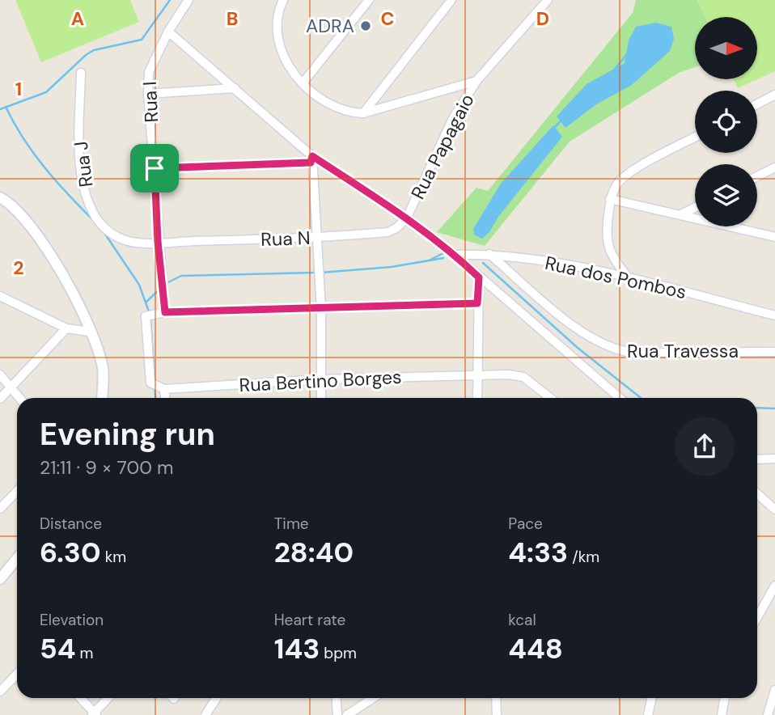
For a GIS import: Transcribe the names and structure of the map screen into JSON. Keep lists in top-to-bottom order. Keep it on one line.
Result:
{"streets":{"street":["Rua I","Rua Papagaio","Rua J","Rua N","Rua dos Pombos","Rua Travessa","Rua Bertino Borges"]},"crossings":[["Rua I","Rua J"],["Rua I","Rua N"],["Rua Papagaio","Rua N"],["Rua J","Rua N"],["Rua dos Pombos","Rua Travessa"]],"places":["ADRA"],"north":"right","page":{"heading":["Evening run","21:11 · 9 × 700 m"],"stats":[["Distance","6.30 km"],["Time","28:40"],["Pace","4:33 /km"],["Elevation","54 m"],["Heart rate","143 bpm"],["kcal","448"]]},"grid":{"columns":["A","B","C","D"],"rows":["1","2"]}}
